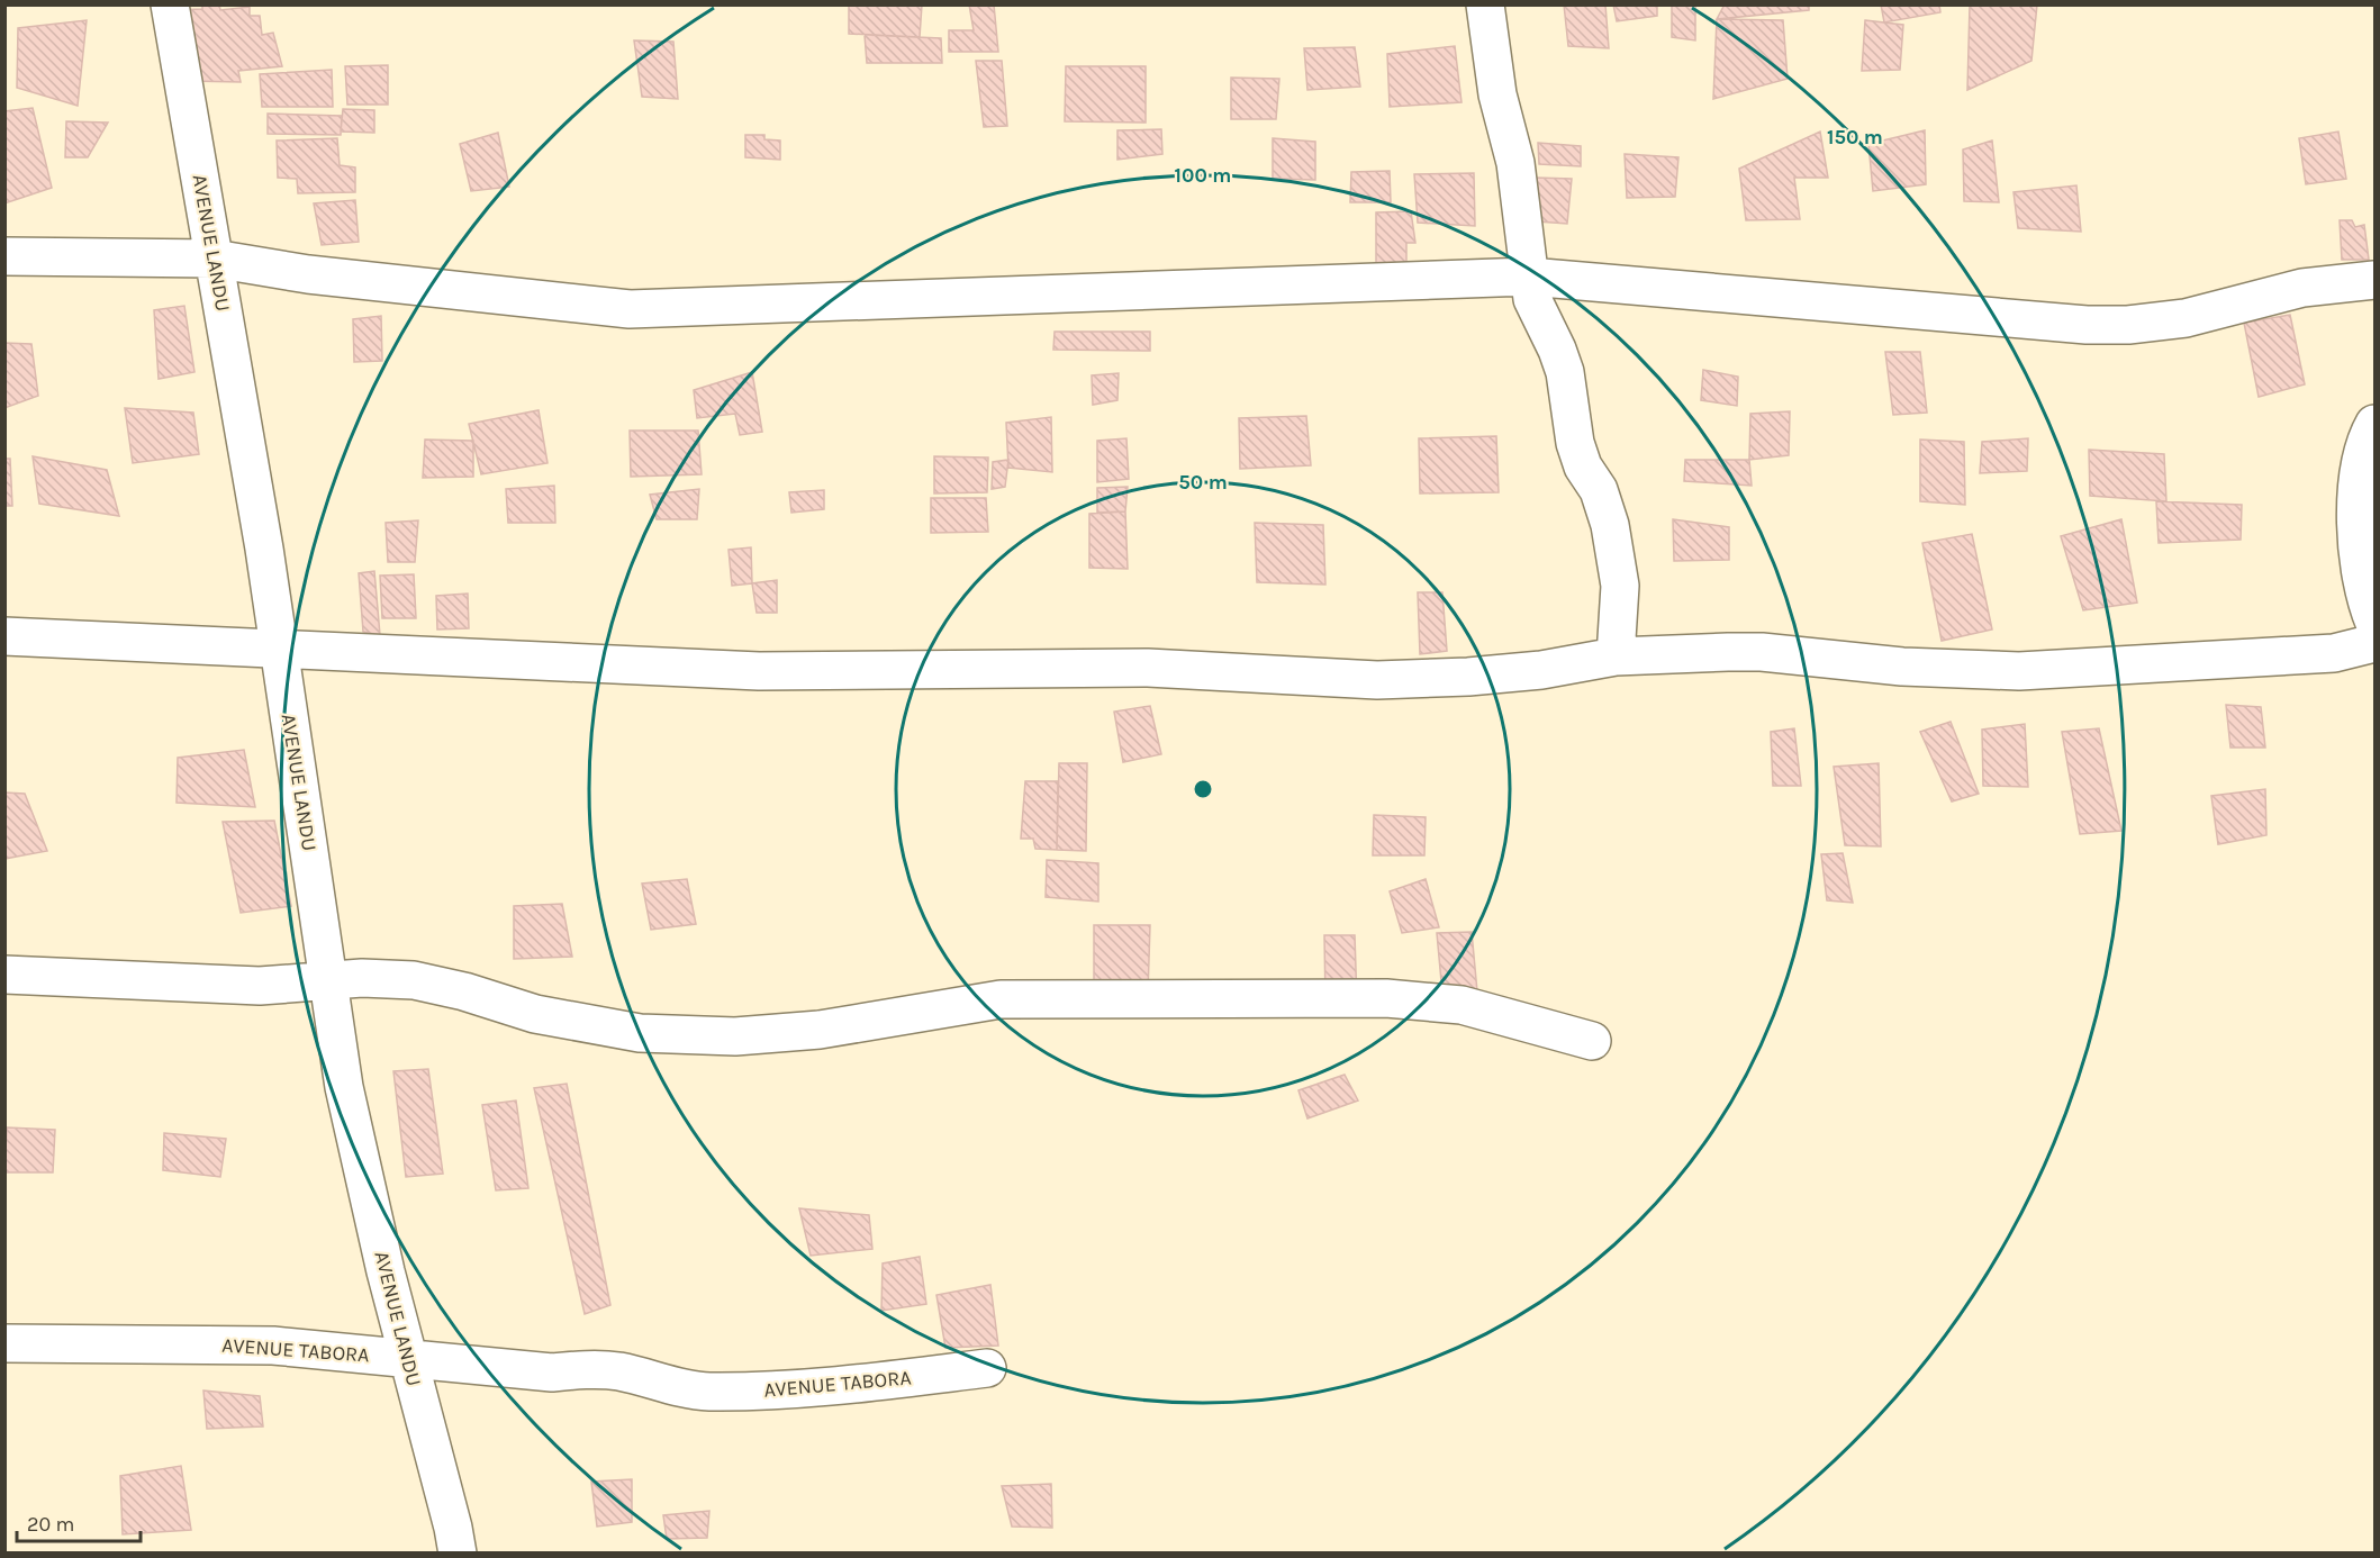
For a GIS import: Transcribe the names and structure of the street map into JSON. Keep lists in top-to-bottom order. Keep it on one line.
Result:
{"streets":{"street":["AVENUE LANDU","AVENUE TABORA"]},"crossings":[["AVENUE LANDU","AVENUE TABORA"]],"scale_bar":"20 m","rings":["150 m","100 m","50 m"]}
